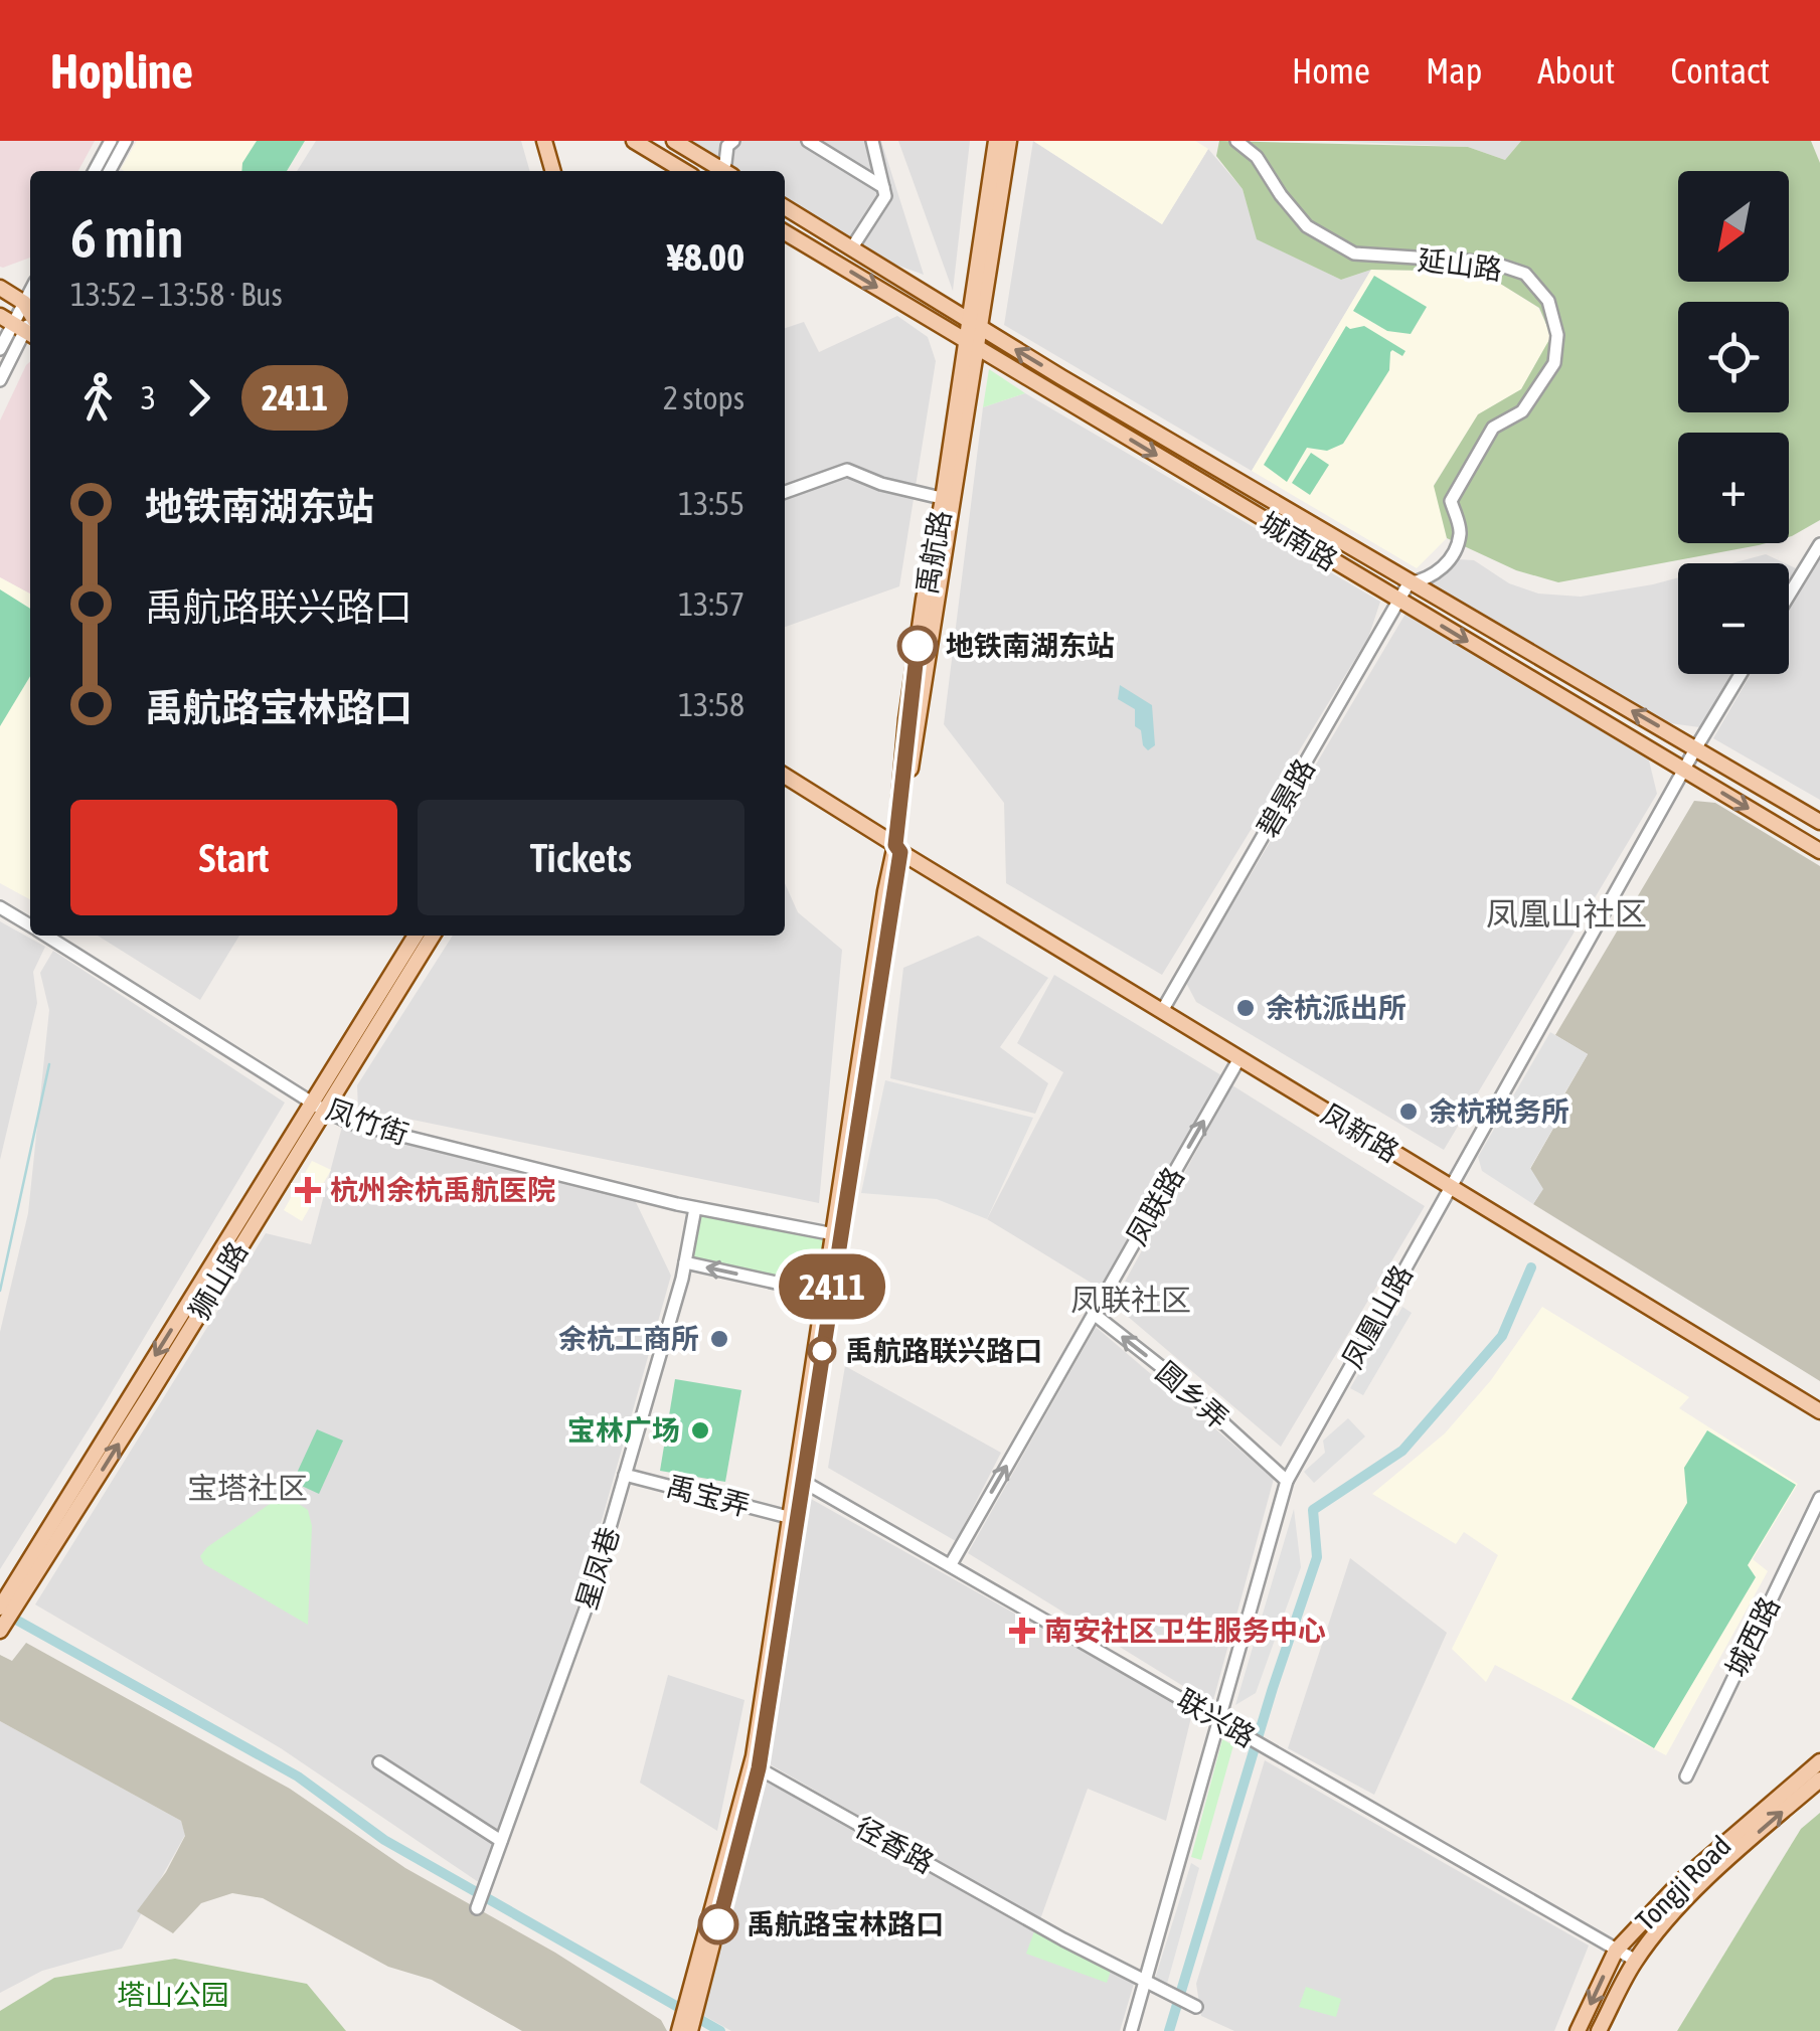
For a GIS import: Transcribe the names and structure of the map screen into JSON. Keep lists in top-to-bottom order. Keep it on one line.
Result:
{"streets":{"main road":["城南路","禹航路","凤新路","狮山路","Tongji Road"],"street":["延山路","碧景路","凤竹街","凤联路","凤凰山路","圆乡弄","禹宝弄","星凤巷","城西路","联兴路","径香路"]},"crossings":[["延山路","城南路"],["延山路","碧景路"],["城南路","禹航路"],["城南路","碧景路"],["城南路","凤凰山路"],["禹航路","凤竹街"],["禹航路","凤新路"],["禹航路","禹宝弄"],["禹航路","联兴路"],["禹航路","径香路"],["碧景路","凤新路"],["凤竹街","狮山路"],["凤竹街","星凤巷"],["凤新路","凤联路"],["凤新路","凤凰山路"],["凤联路","圆乡弄"],["凤联路","联兴路"],["凤凰山路","圆乡弄"],["凤凰山路","联兴路"],["凤凰山路","径香路"],["禹宝弄","星凤巷"],["联兴路","Tongji Road"]],"one_way":["凤联路","圆乡弄"],"districts":["凤凰山社区","凤联社区","宝塔社区"],"parks":["塔山公园"],"places":{"other":["地铁南湖东站","余杭派出所","余杭税务所","余杭工商所","禹航路联兴路口","宝林广场","禹航路宝林路口"],"health":["杭州余杭禹航医院","南安社区卫生服务中心"]},"lines":["bus line 2411"],"north":"bottom left","page":{"header":"Hopline","nav":["Home","Map","About","Contact"],"on_map":"2411","map_buttons":["+","−"],"heading":["6 min","13:52 – 13:58 · Bus","¥8.00"],"legs":["3","2411","2 stops"],"list":[{"name":"地铁南湖东站","value":"13:55"},{"name":"禹航路联兴路口","value":"13:57"},{"name":"禹航路宝林路口","value":"13:58"}],"buttons":["Start","Tickets"]}}
